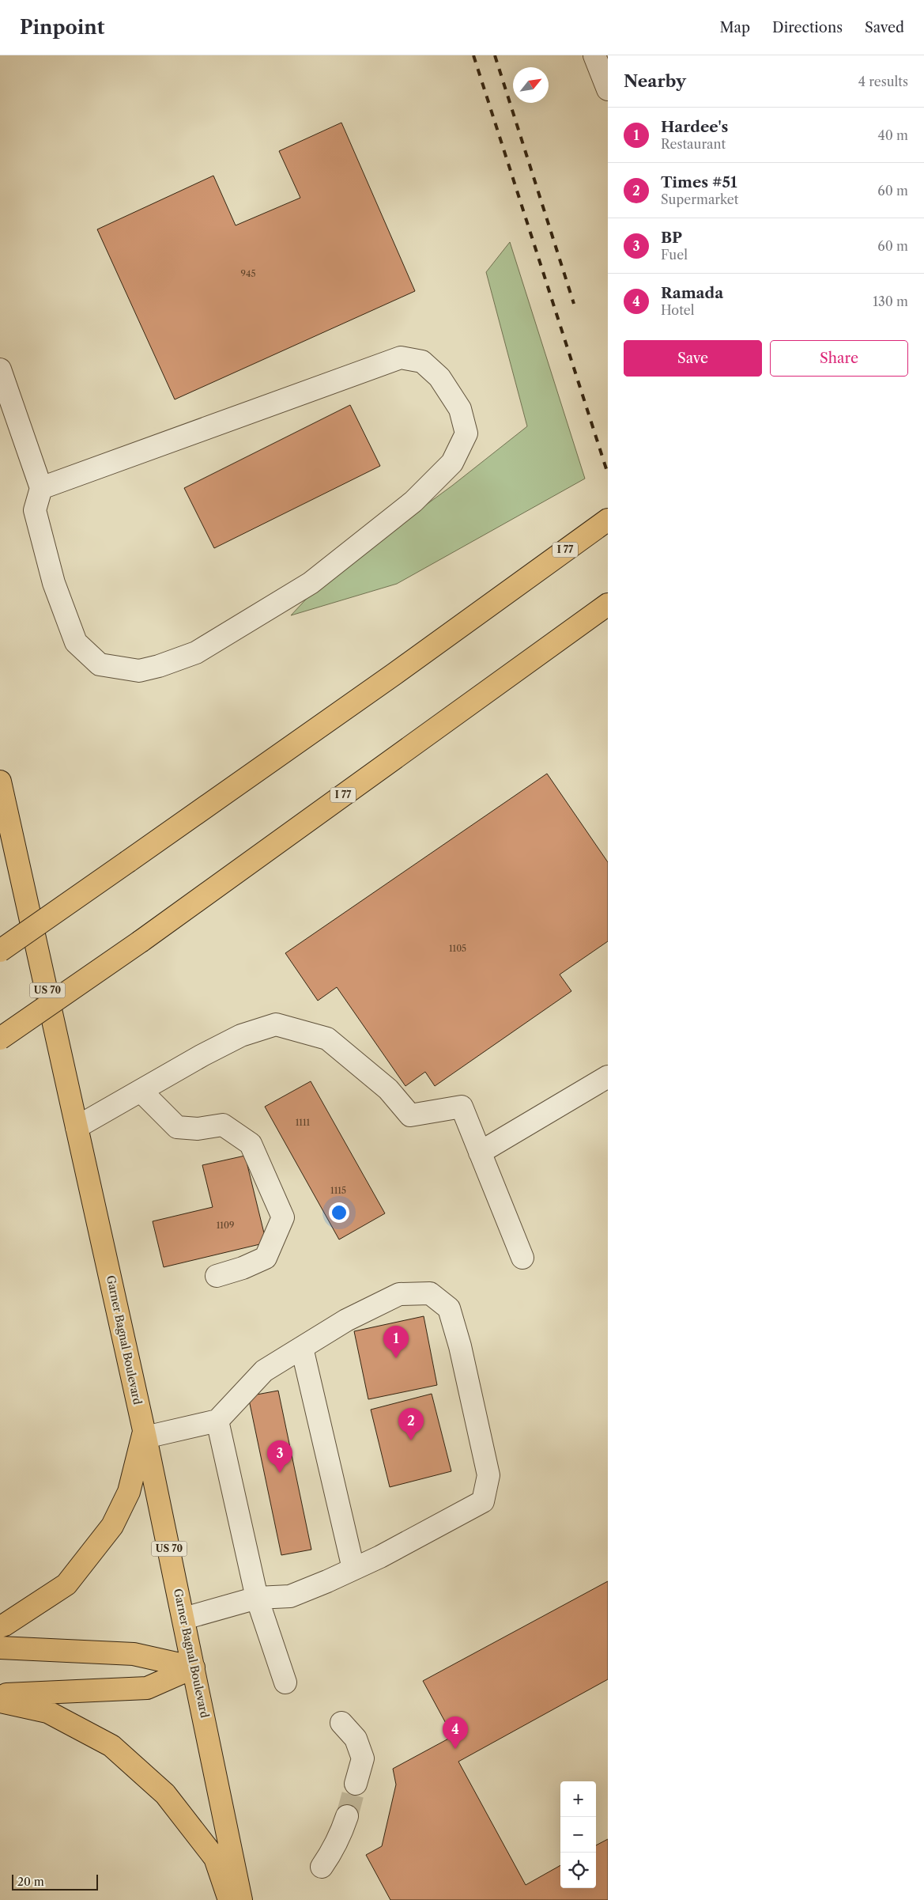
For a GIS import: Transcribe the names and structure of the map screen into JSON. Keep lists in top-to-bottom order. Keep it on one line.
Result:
{"streets":{"highway":["I 77","US 70","Garner Bagnal Boulevard"]},"house_numbers":["945","1105","1111","1115","1109"],"scale_bar":"20 m","north":"top right","page":{"header":"Pinpoint","nav":["Map","Directions","Saved"],"heading":["Nearby","4 results"],"list":[{"mark":"1","name":"Hardee's","note":"Restaurant","value":"40 m"},{"mark":"2","name":"Times #51","note":"Supermarket","value":"60 m"},{"mark":"3","name":"BP","note":"Fuel","value":"60 m"},{"mark":"4","name":"Ramada","note":"Hotel","value":"130 m"}],"buttons":["Save","Share"],"pins":["1","2","3","4"],"map_buttons":["+","−"],"scale":"20 m"}}
